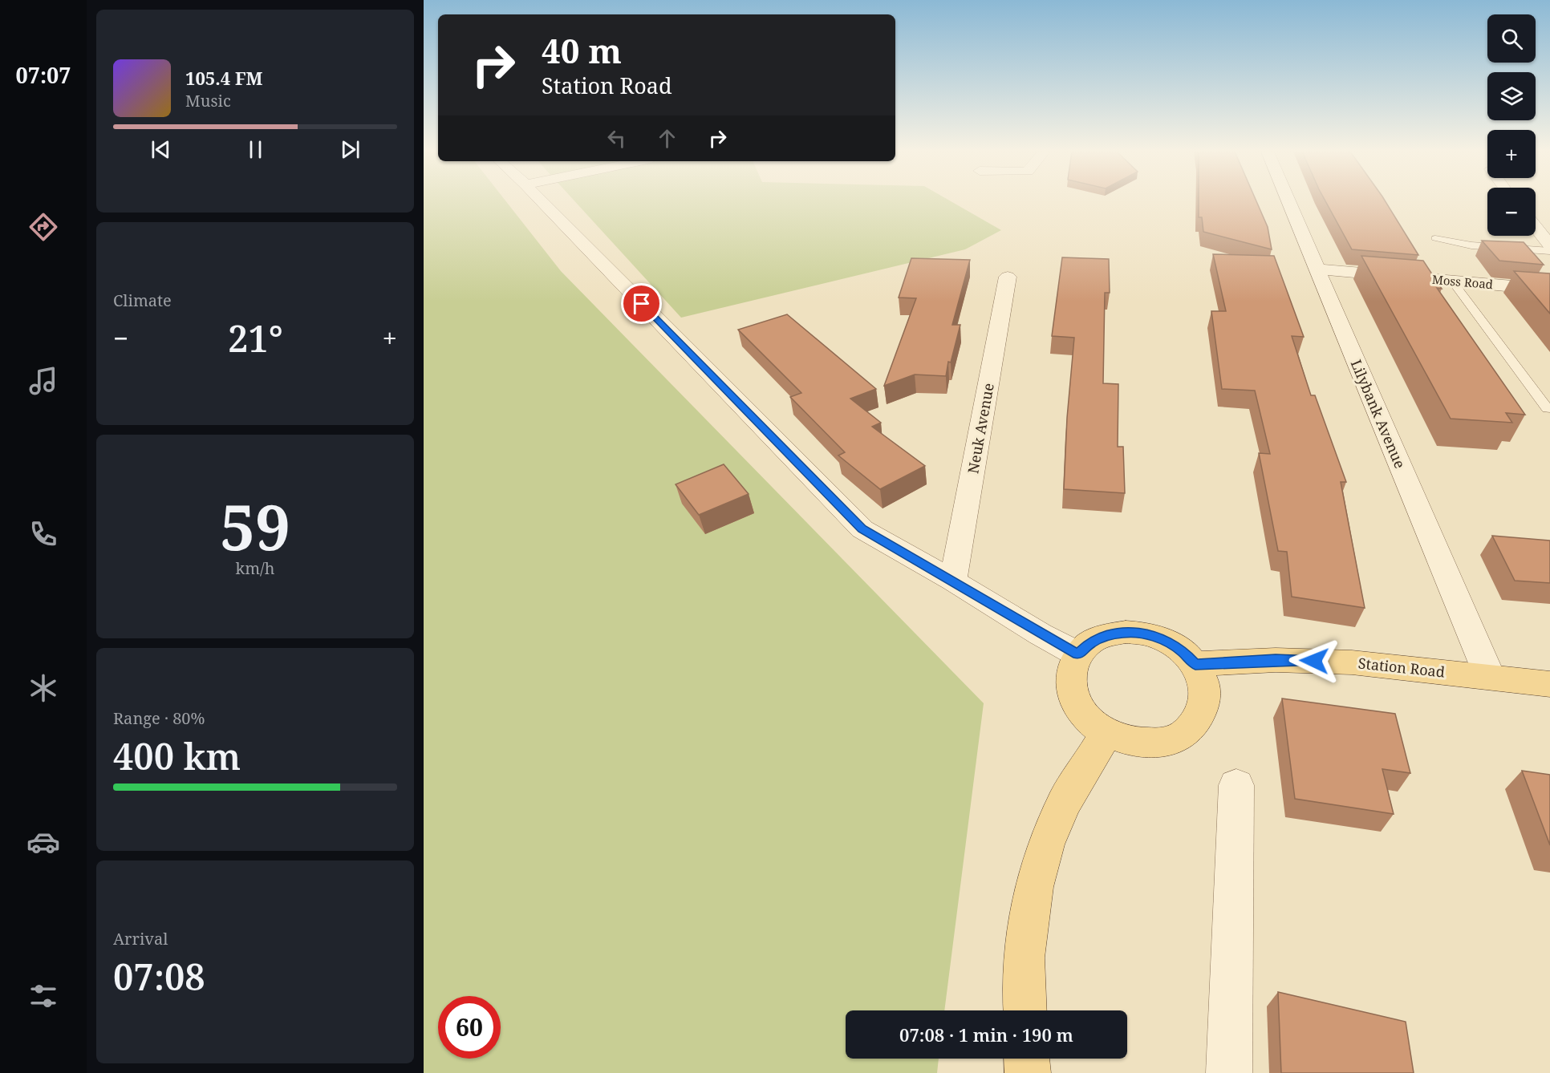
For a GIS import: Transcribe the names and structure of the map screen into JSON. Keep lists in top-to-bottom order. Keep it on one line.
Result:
{"streets":{"main road":["Station Road"],"street":["Moss Road","Lilybank Avenue","Neuk Avenue"]},"crossings":[["Moss Road","Lilybank Avenue"],["Lilybank Avenue","Station Road"]],"page":{"tabs":"07:07","map_buttons":["+","−"],"turn":["40 m","Station Road"],"song":["105.4 FM","Music"],"tile":["Climate",["59","km/h"],["Range · 80%","400 km"],["Arrival","07:08"]],"heat":["−","21°","+"],"limit":"60","trip":"07:08 · 1 min · 190 m"}}
